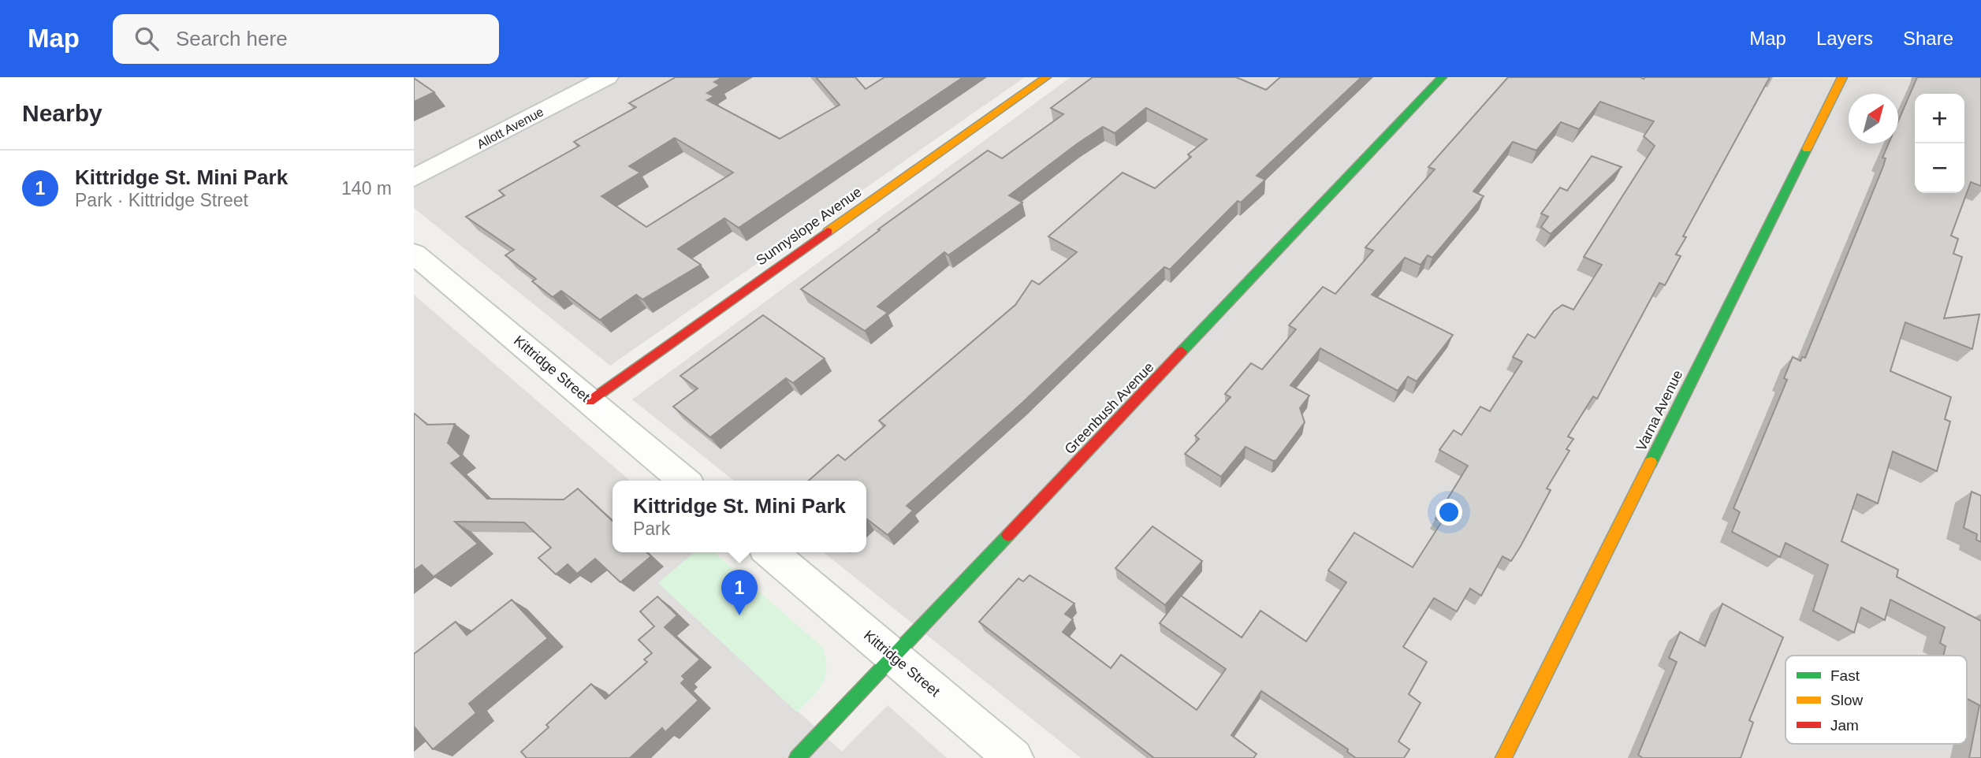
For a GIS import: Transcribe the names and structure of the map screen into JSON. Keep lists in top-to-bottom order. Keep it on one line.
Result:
{"streets":{"street":["Allott Avenue","Sunnyslope Avenue","Kittridge Street","Greenbush Avenue","Varna Avenue"]},"crossings":[["Sunnyslope Avenue","Kittridge Street"],["Kittridge Street","Greenbush Avenue"]],"legend":["Fast","Slow","Jam"],"north":"top right","page":{"header":"Map","search":"Search here","nav":["Map","Layers","Share"],"heading":"Nearby","map_buttons":["+","−"],"list":[{"mark":"1","name":"Kittridge St. Mini Park","note":"Park · Kittridge Street","value":"140 m"}],"popup":["Kittridge St. Mini Park","Park"],"pins":"1"}}
